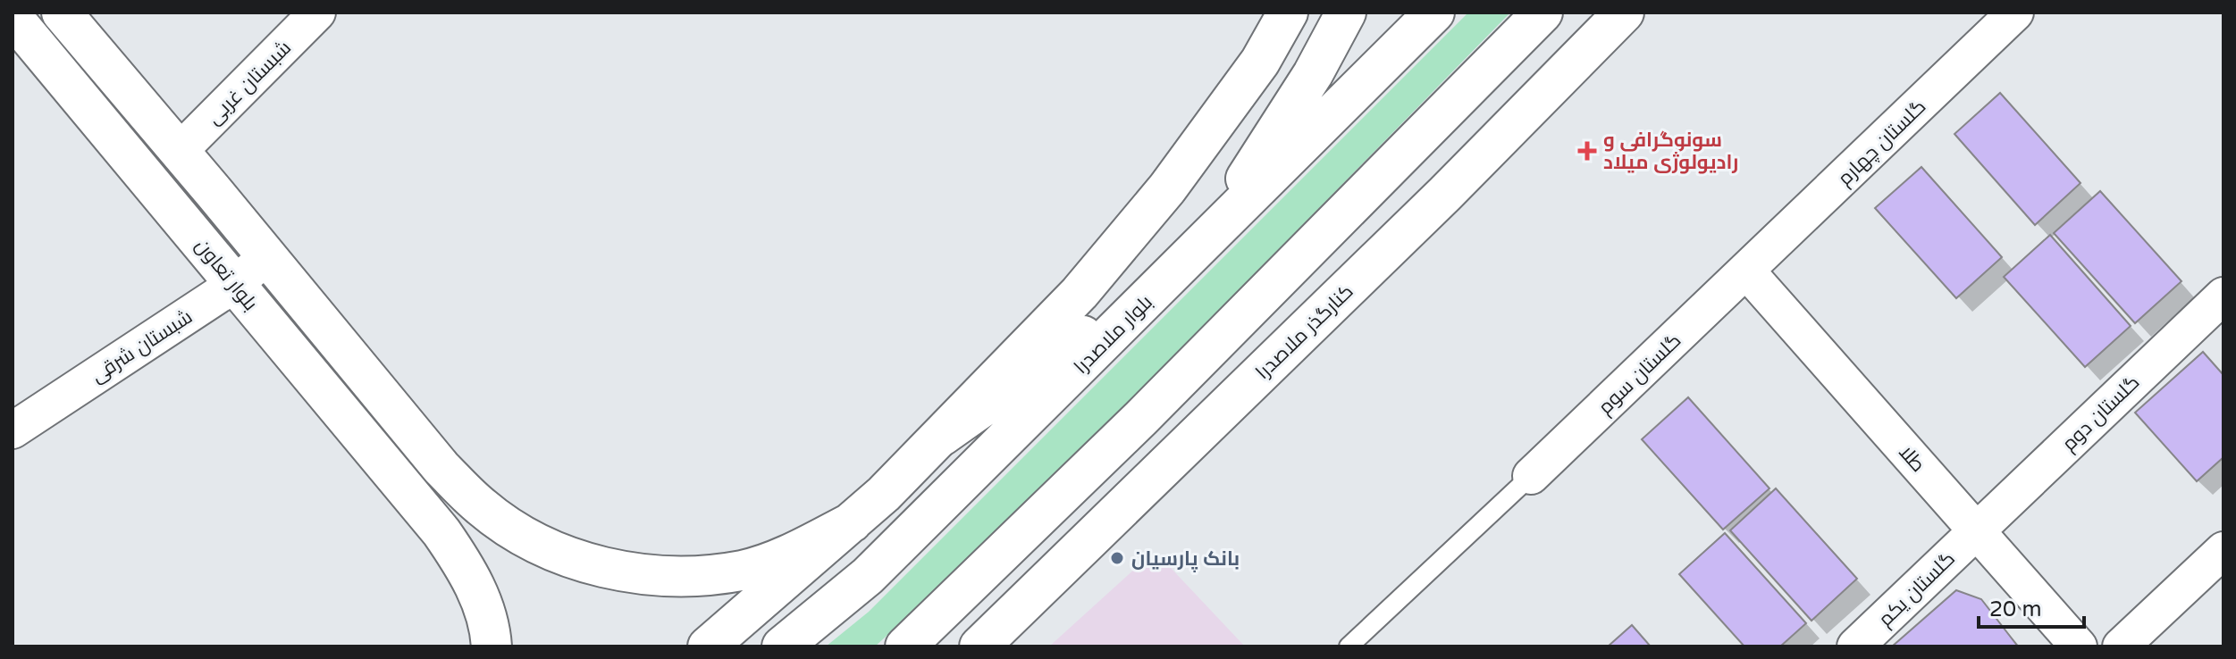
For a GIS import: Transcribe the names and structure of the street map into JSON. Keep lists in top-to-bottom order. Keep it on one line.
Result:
{"streets":{"main road":["بلوار تعاون","کنارگذر ملاصدرا","بلوار ملاصدرا"],"street":["شبستان غربی","گلستان چهارم","شبستان شرقی","گلستان سوم","گلستان دوم","طلا","گلستان یکم"]},"crossings":[["شبستان غربی","بلوار تعاون"],["گلستان چهارم","گلستان سوم"],["گلستان چهارم","طلا"],["بلوار تعاون","شبستان شرقی"],["گلستان سوم","طلا"],["گلستان دوم","طلا"],["گلستان دوم","گلستان یکم"],["طلا","گلستان یکم"]],"places":{"health":["سونوگرافی و رادیولوژی میلاد"],"other":["بانک پارسیان"]},"scale_bar":"20 m"}
